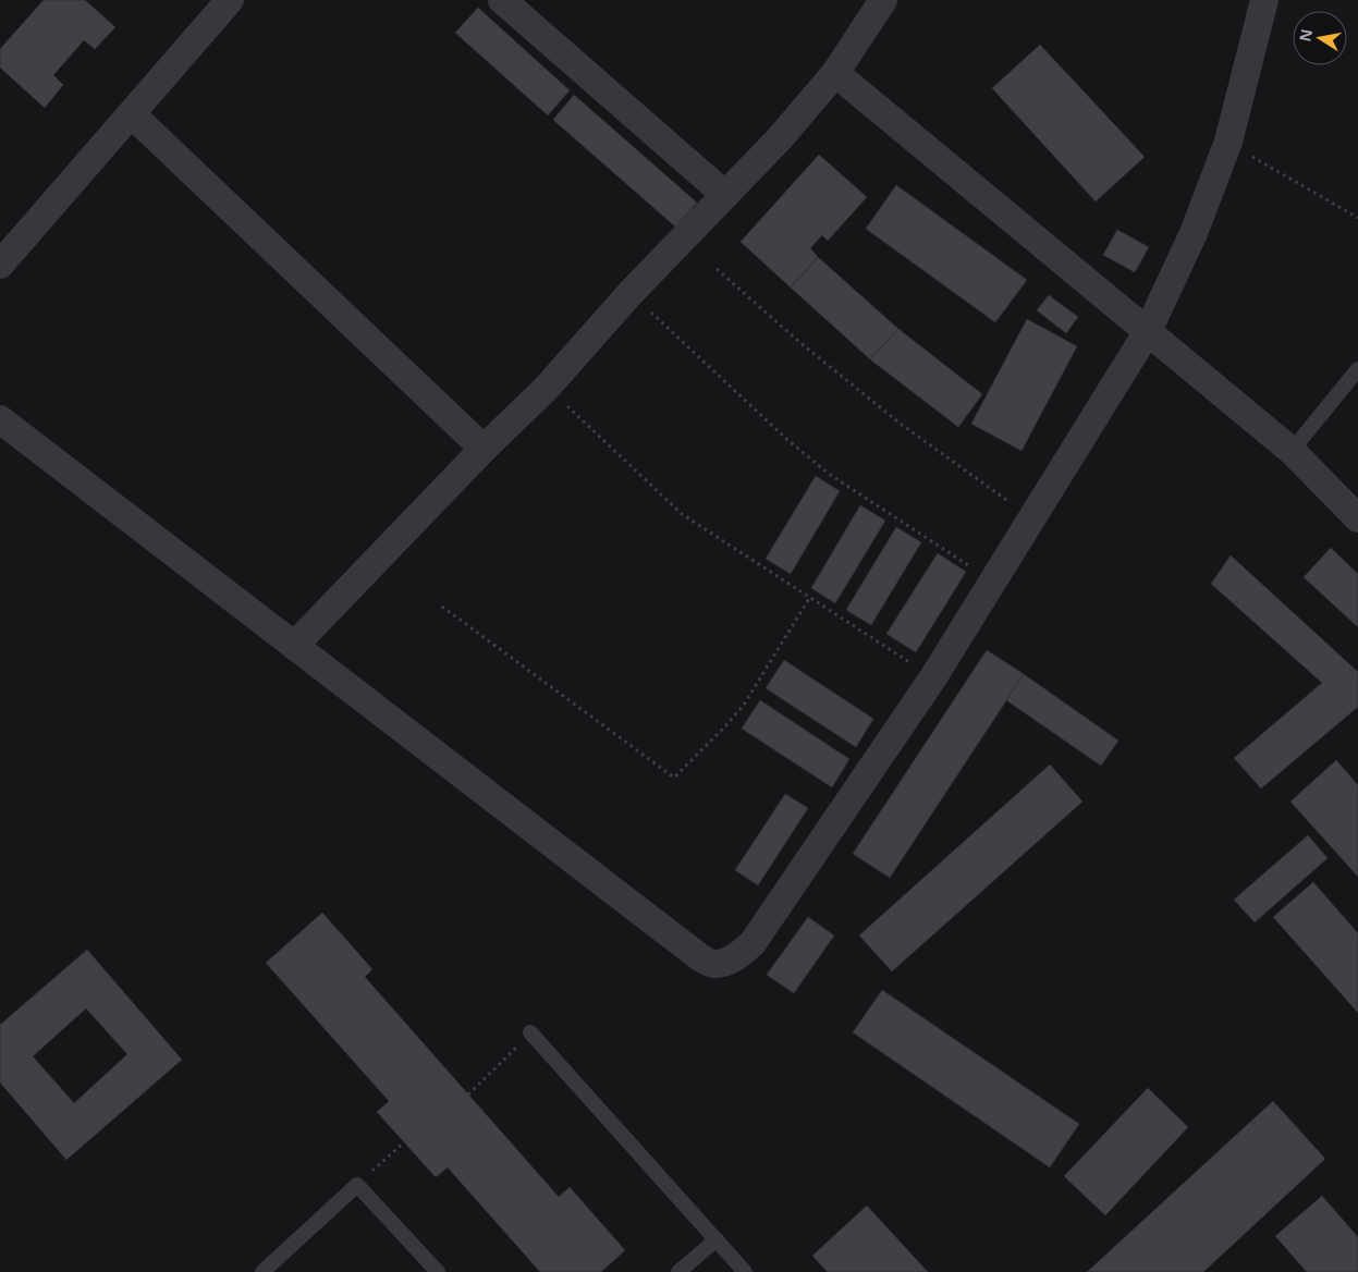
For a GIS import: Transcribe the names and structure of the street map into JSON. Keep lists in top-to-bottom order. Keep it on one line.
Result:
{"north":"left"}
